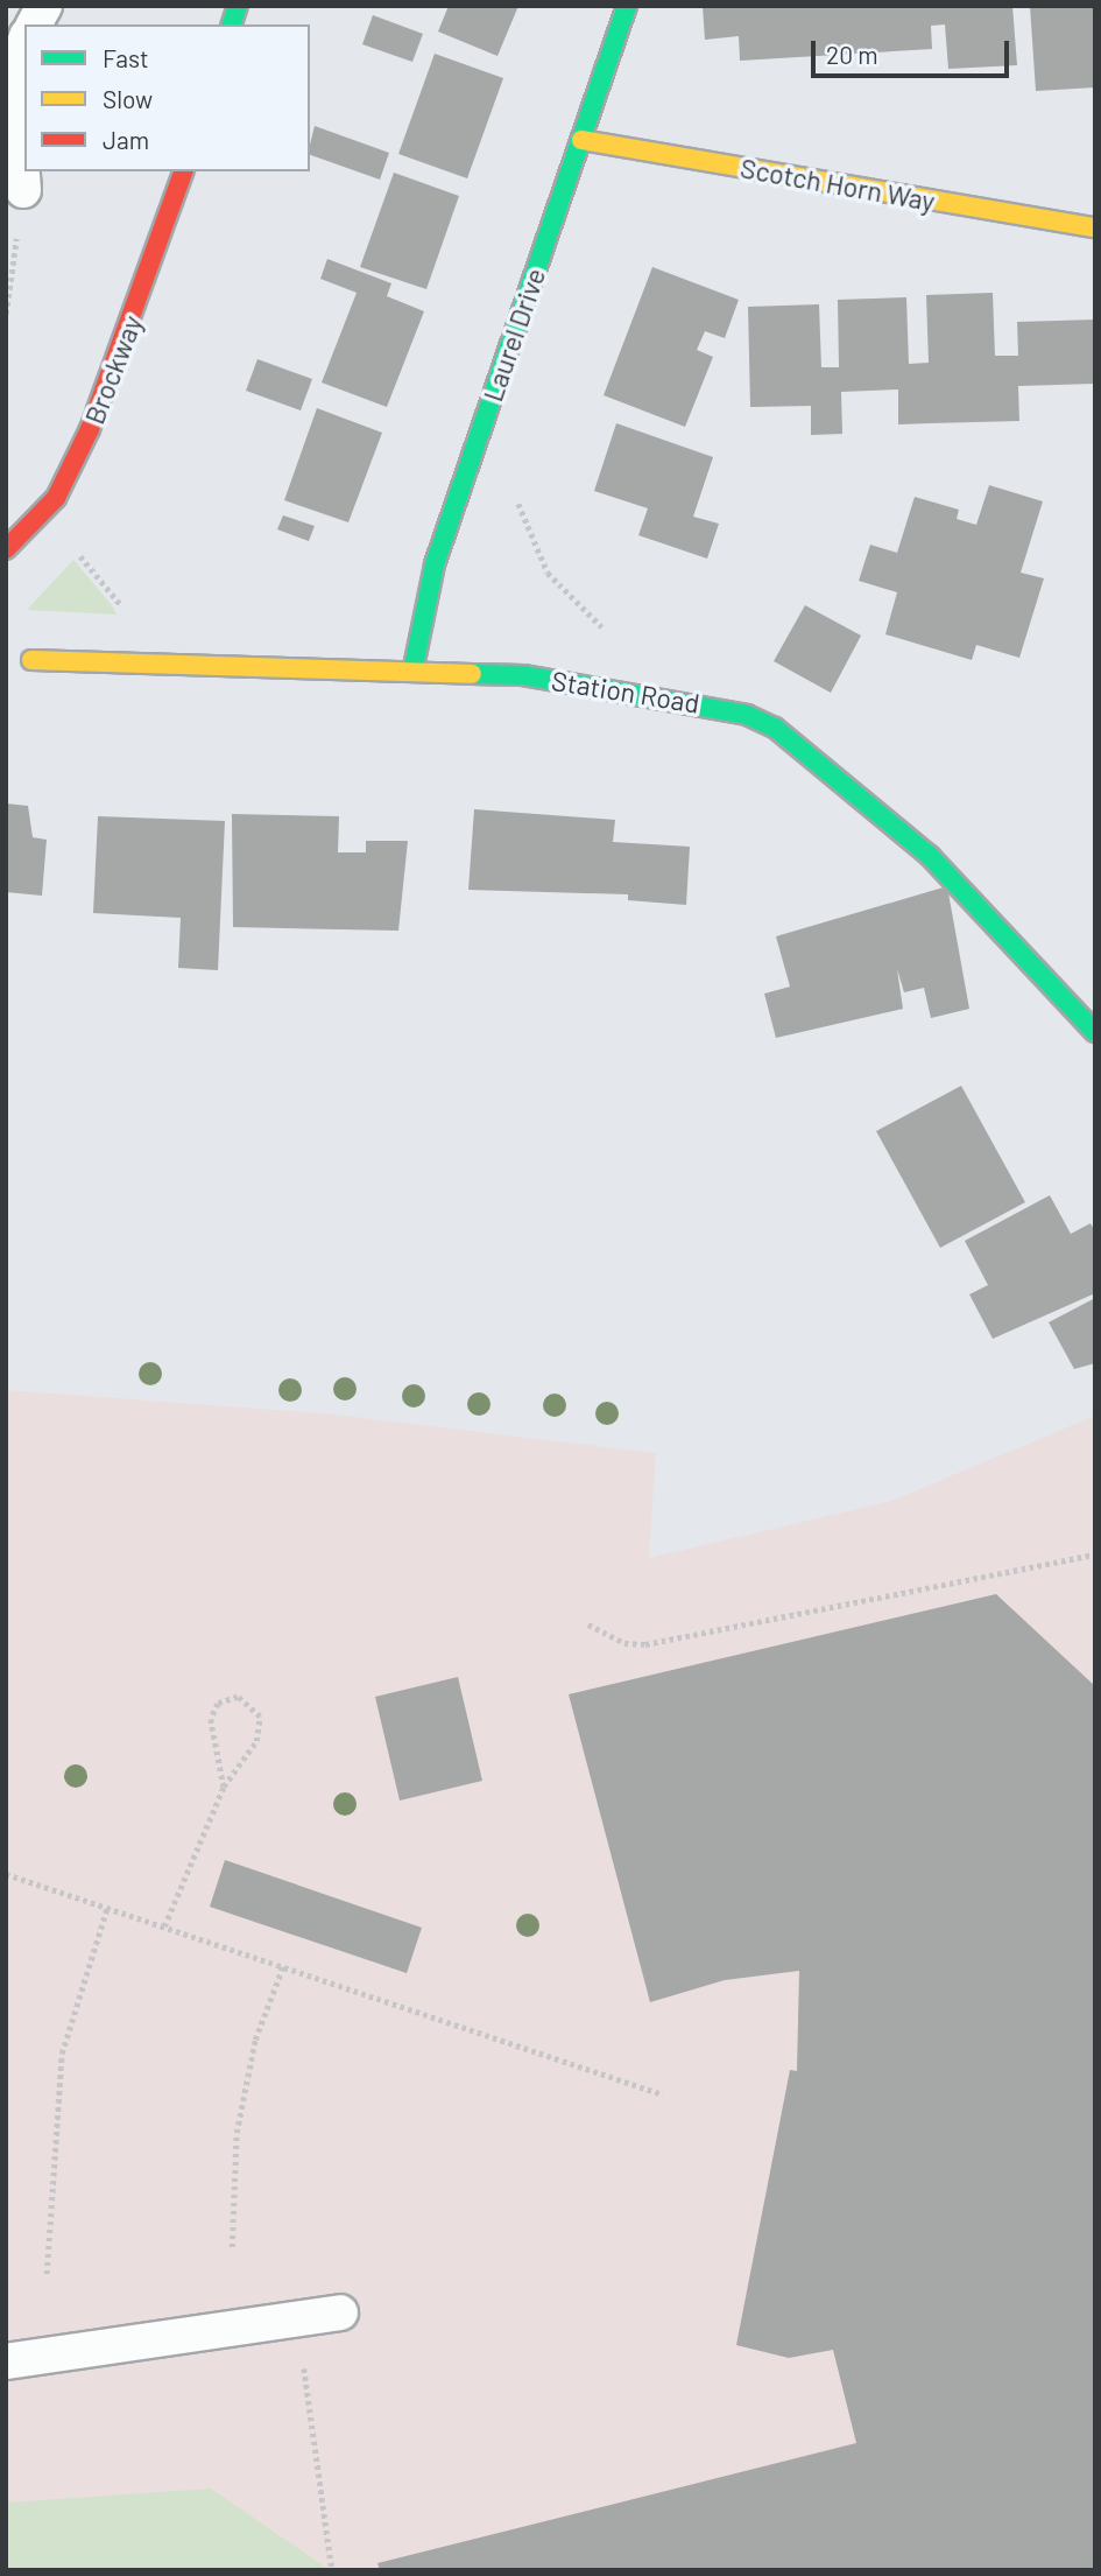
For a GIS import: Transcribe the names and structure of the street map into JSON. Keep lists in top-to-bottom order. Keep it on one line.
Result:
{"streets":{"street":["Scotch Horn Way","Laurel Drive","Brockway","Station Road"]},"crossings":[["Scotch Horn Way","Laurel Drive"],["Laurel Drive","Station Road"]],"legend":["Fast","Slow","Jam"],"scale_bar":"20 m"}
